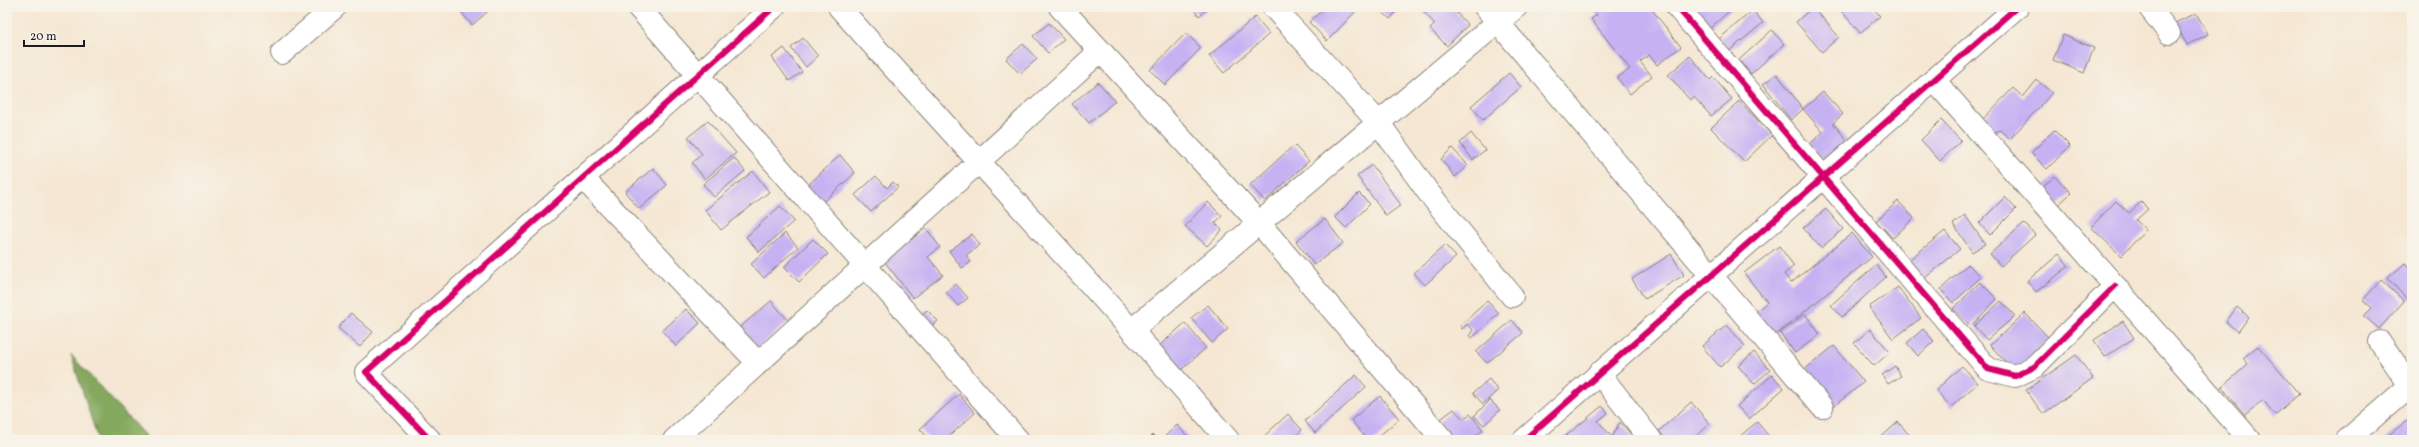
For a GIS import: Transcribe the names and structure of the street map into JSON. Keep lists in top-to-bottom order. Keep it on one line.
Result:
{"scale_bar":"20 m"}
